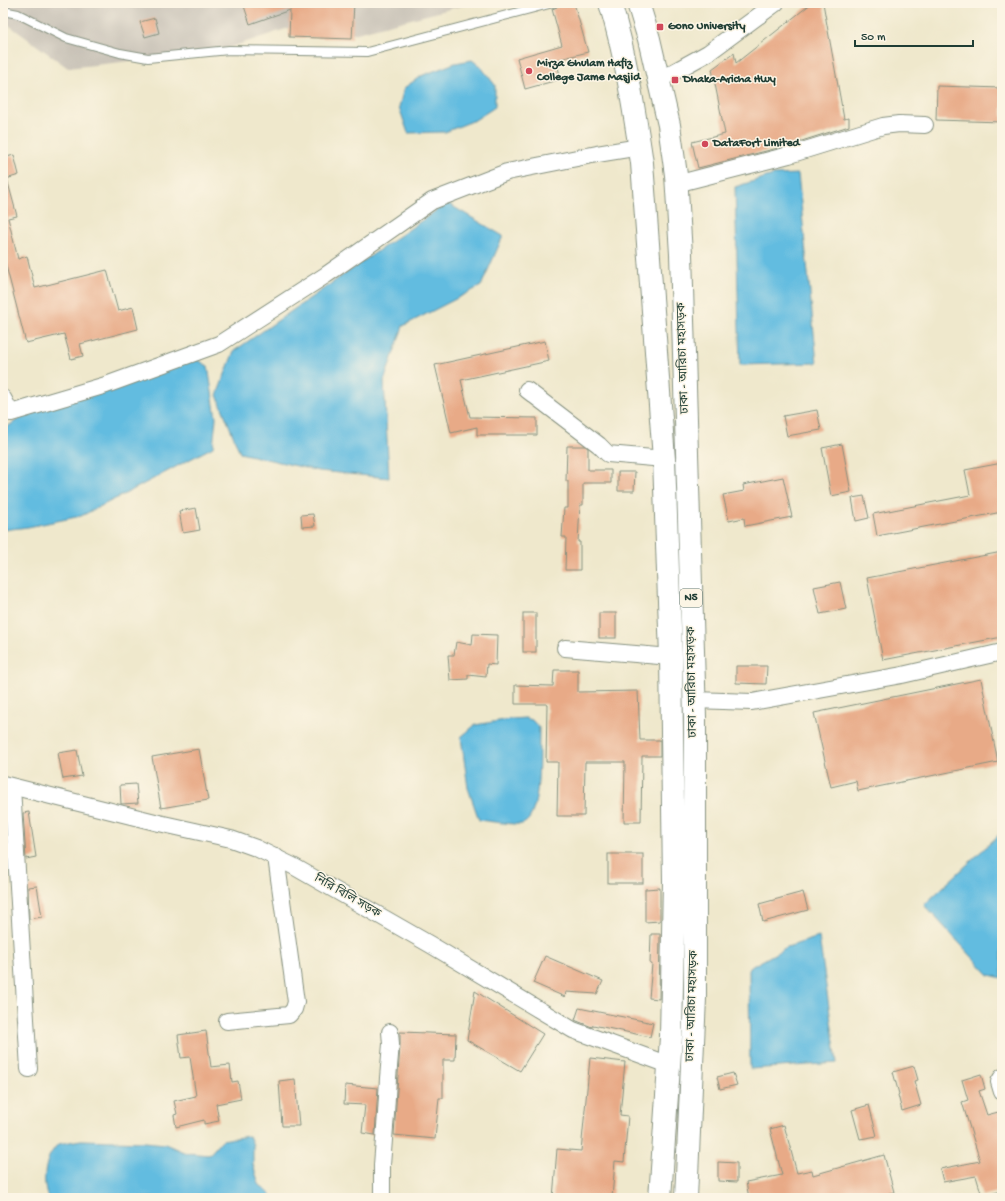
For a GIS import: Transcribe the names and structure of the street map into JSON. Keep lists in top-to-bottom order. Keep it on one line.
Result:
{"streets":{"highway":["ঢাকা - আরিচা মহাসড়ক","N5"],"street":["নিরি বিলি সড়ক"]},"crossings":[["N5","নিরি বিলি সড়ক"]],"places":{"transit":["Gono University","Dhaka-Aricha Hwy"],"other":["Mirza Ghulam Hafiz College Jame Masjid","DataFort Limited"]},"scale_bar":"50 m"}
